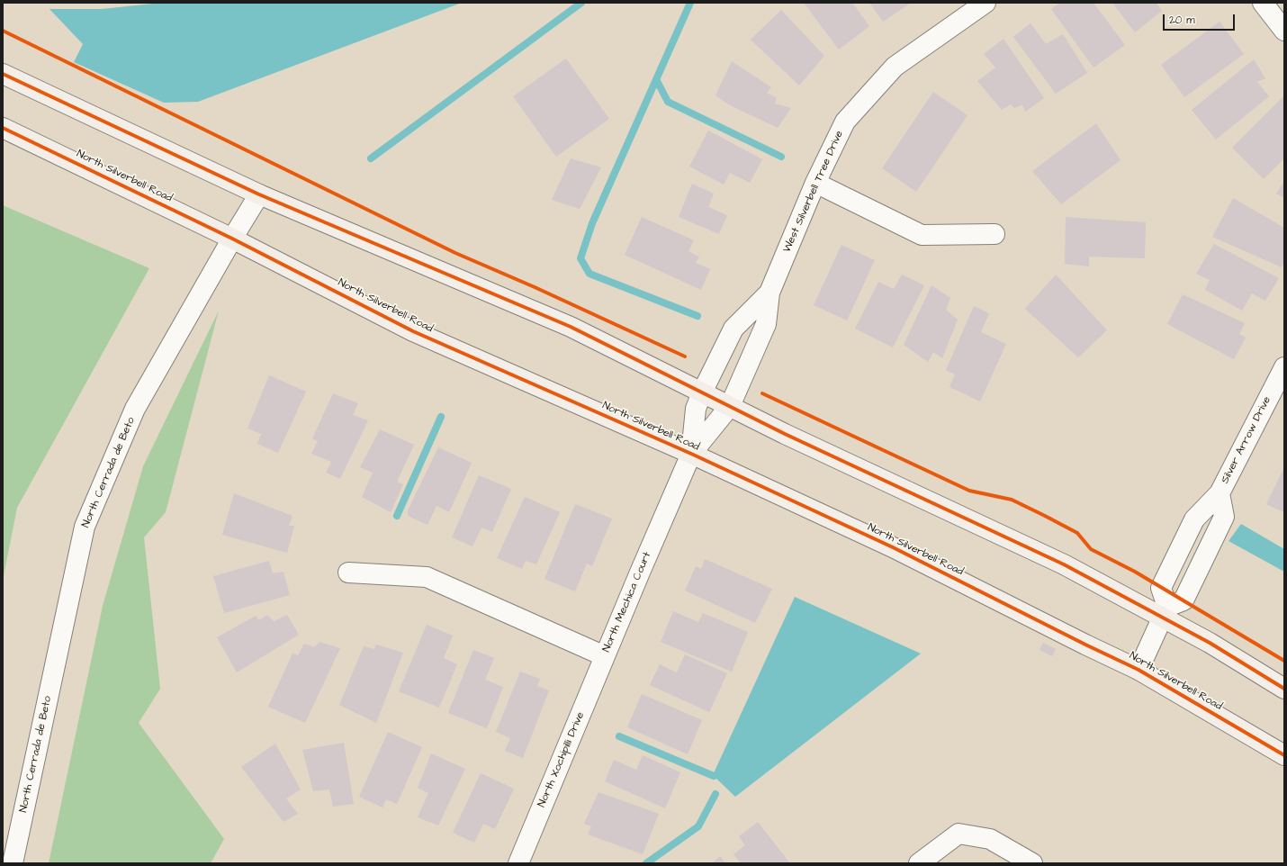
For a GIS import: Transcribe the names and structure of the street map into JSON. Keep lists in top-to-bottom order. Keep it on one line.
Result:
{"streets":{"main road":["North Silverbell Road"],"street":["West Silverbell Tree Drive","Silver Arrow Drive","North Cerrada de Beto","North Mechica Court","North Xochipilli Drive"]},"crossings":[["North Silverbell Road","North Cerrada de Beto"],["North Silverbell Road","North Mechica Court"],["West Silverbell Tree Drive","North Mechica Court"],["North Mechica Court","North Xochipilli Drive"]],"scale_bar":"20 m"}
